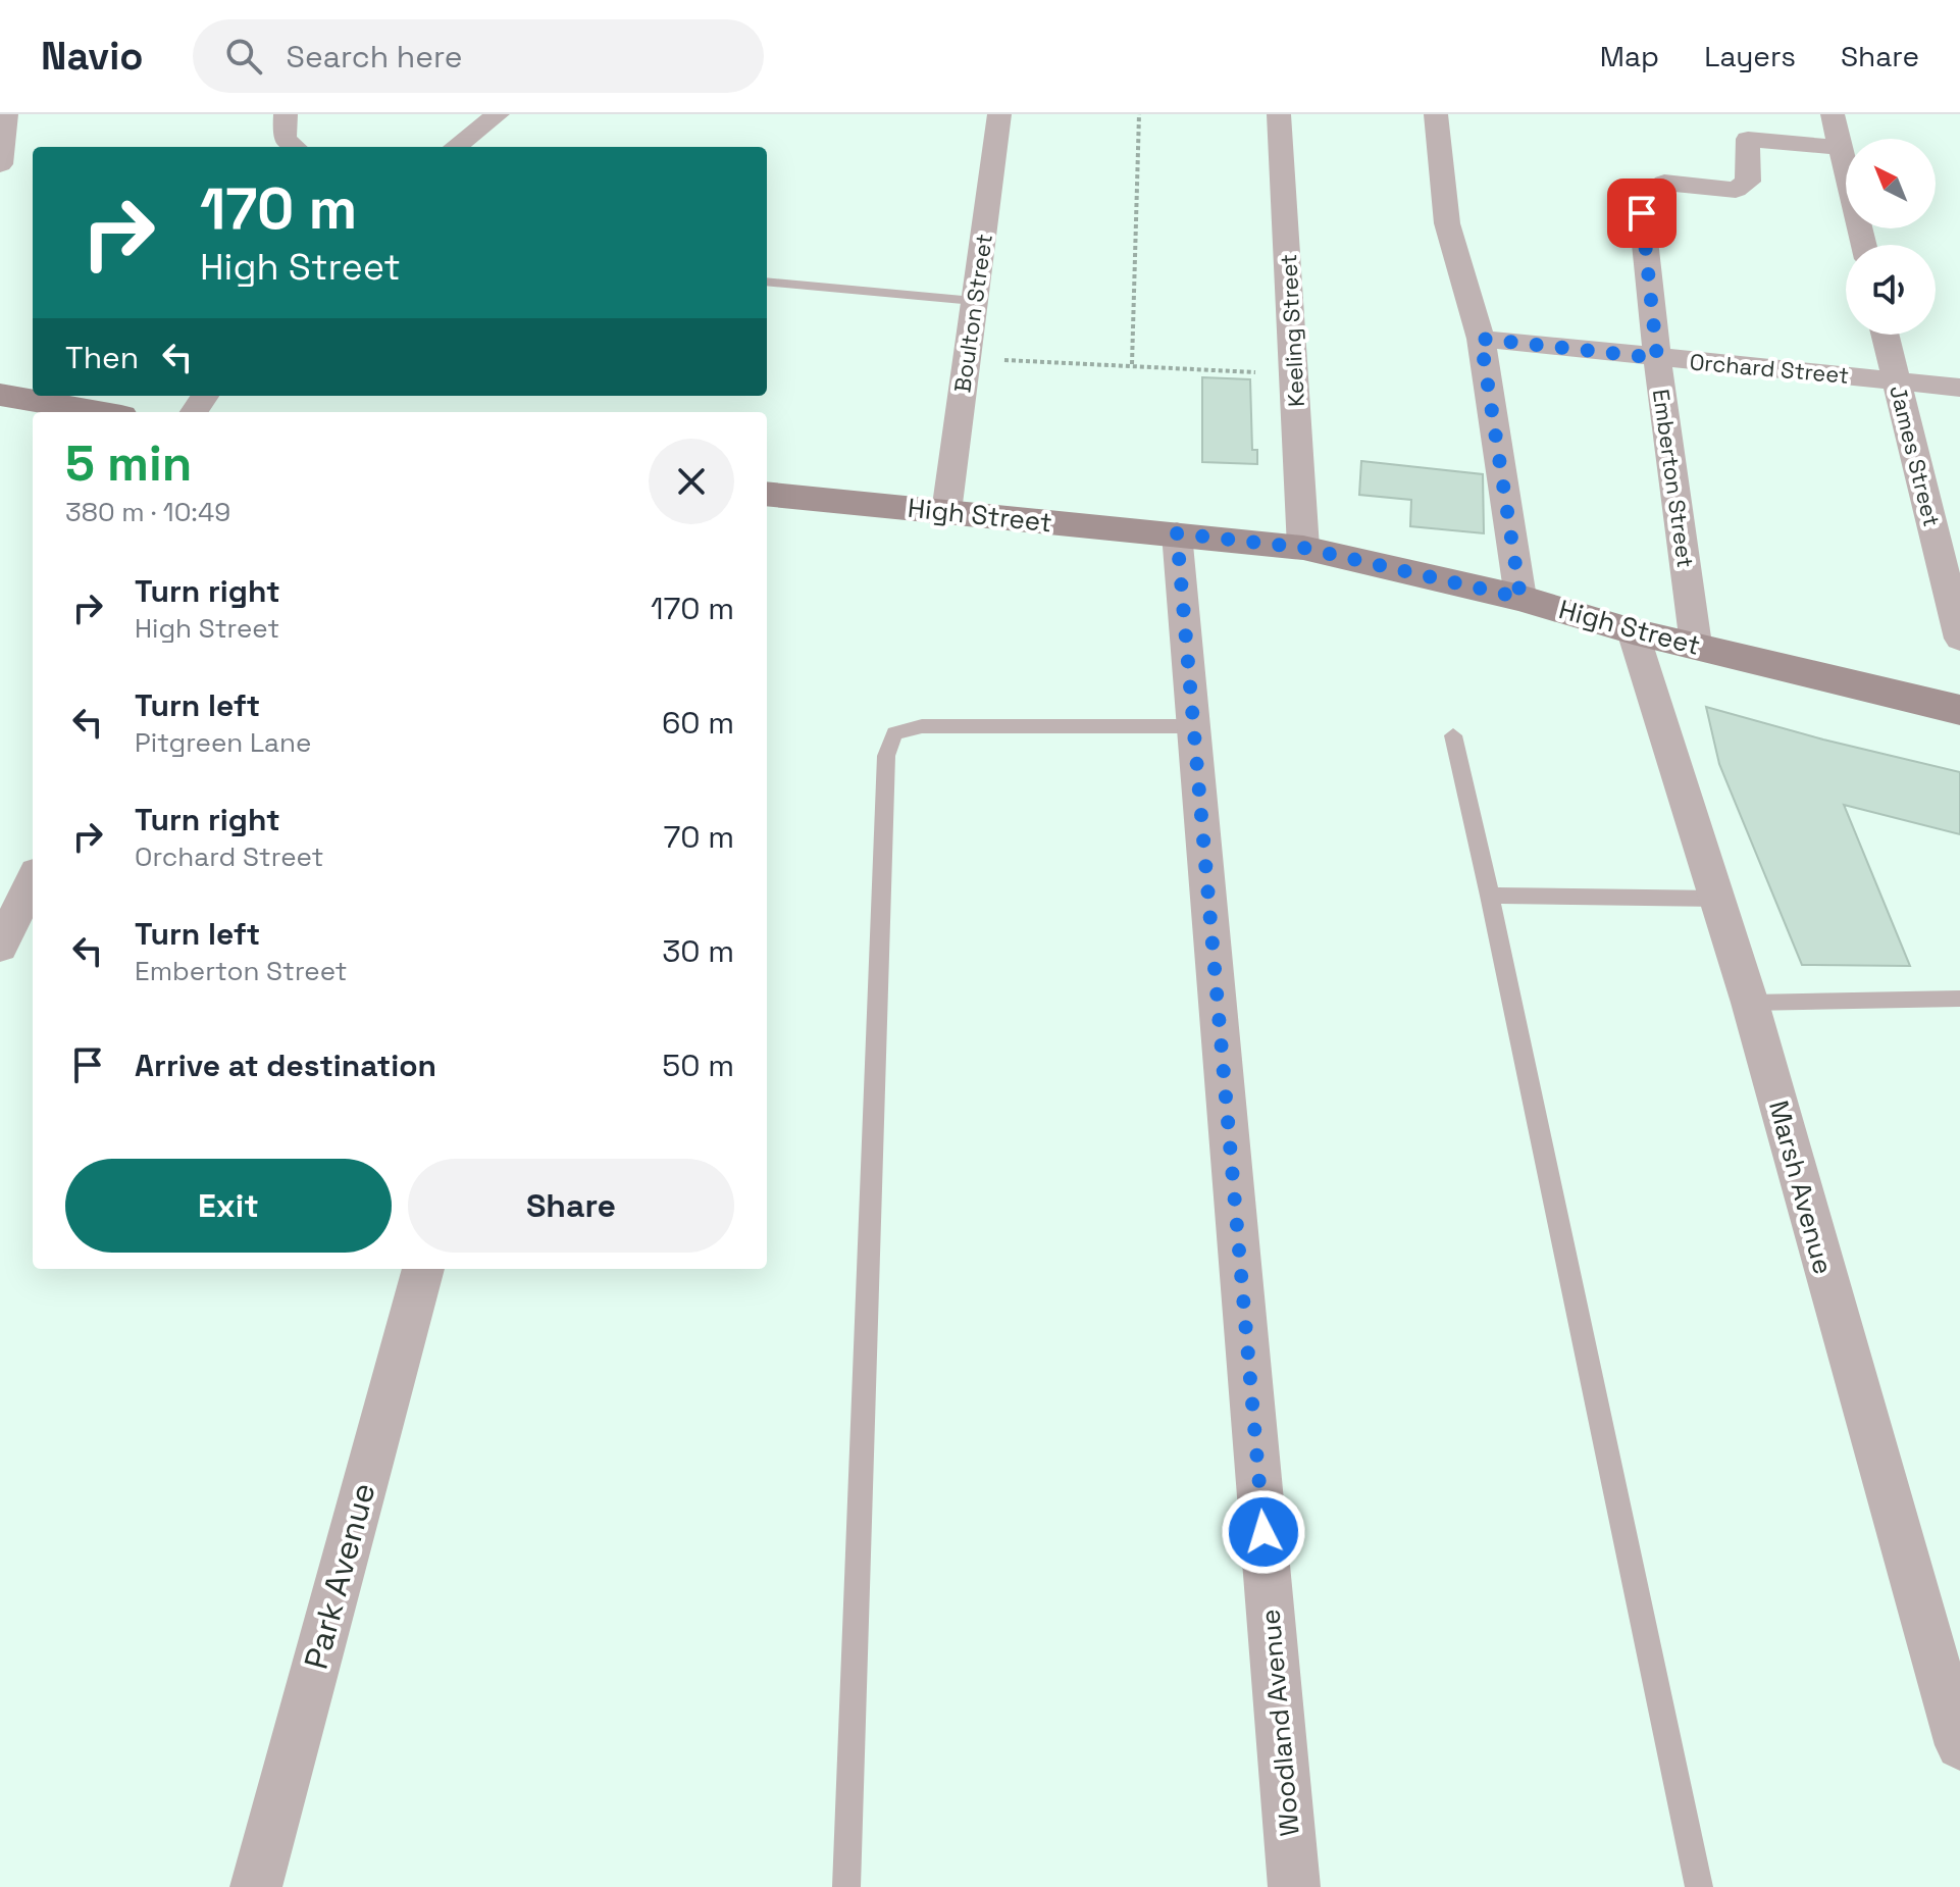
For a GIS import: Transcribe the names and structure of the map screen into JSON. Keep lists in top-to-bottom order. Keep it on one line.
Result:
{"streets":{"main road":["High Street"],"street":["Boulton Street","Keeling Street","Orchard Street","James Street","Emberton Street","Marsh Avenue","Park Avenue","Woodland Avenue"]},"crossings":[["Boulton Street","High Street"],["Keeling Street","High Street"],["Orchard Street","James Street"],["Orchard Street","Emberton Street"],["Emberton Street","High Street"],["High Street","Marsh Avenue"],["High Street","Woodland Avenue"]],"north":"top left","page":{"header":"Navio","search":"Search here","nav":["Map","Layers","Share"],"turn":["170 m","High Street"],"then":"Then","heading":["5 min","380 m · 10:49"],"list":[{"name":"Turn right","note":"High Street","value":"170 m"},{"name":"Turn left","note":"Pitgreen Lane","value":"60 m"},{"name":"Turn right","note":"Orchard Street","value":"70 m"},{"name":"Turn left","note":"Emberton Street","value":"30 m"},{"name":"Arrive at destination","value":"50 m"}],"buttons":["Exit","Share"]}}
